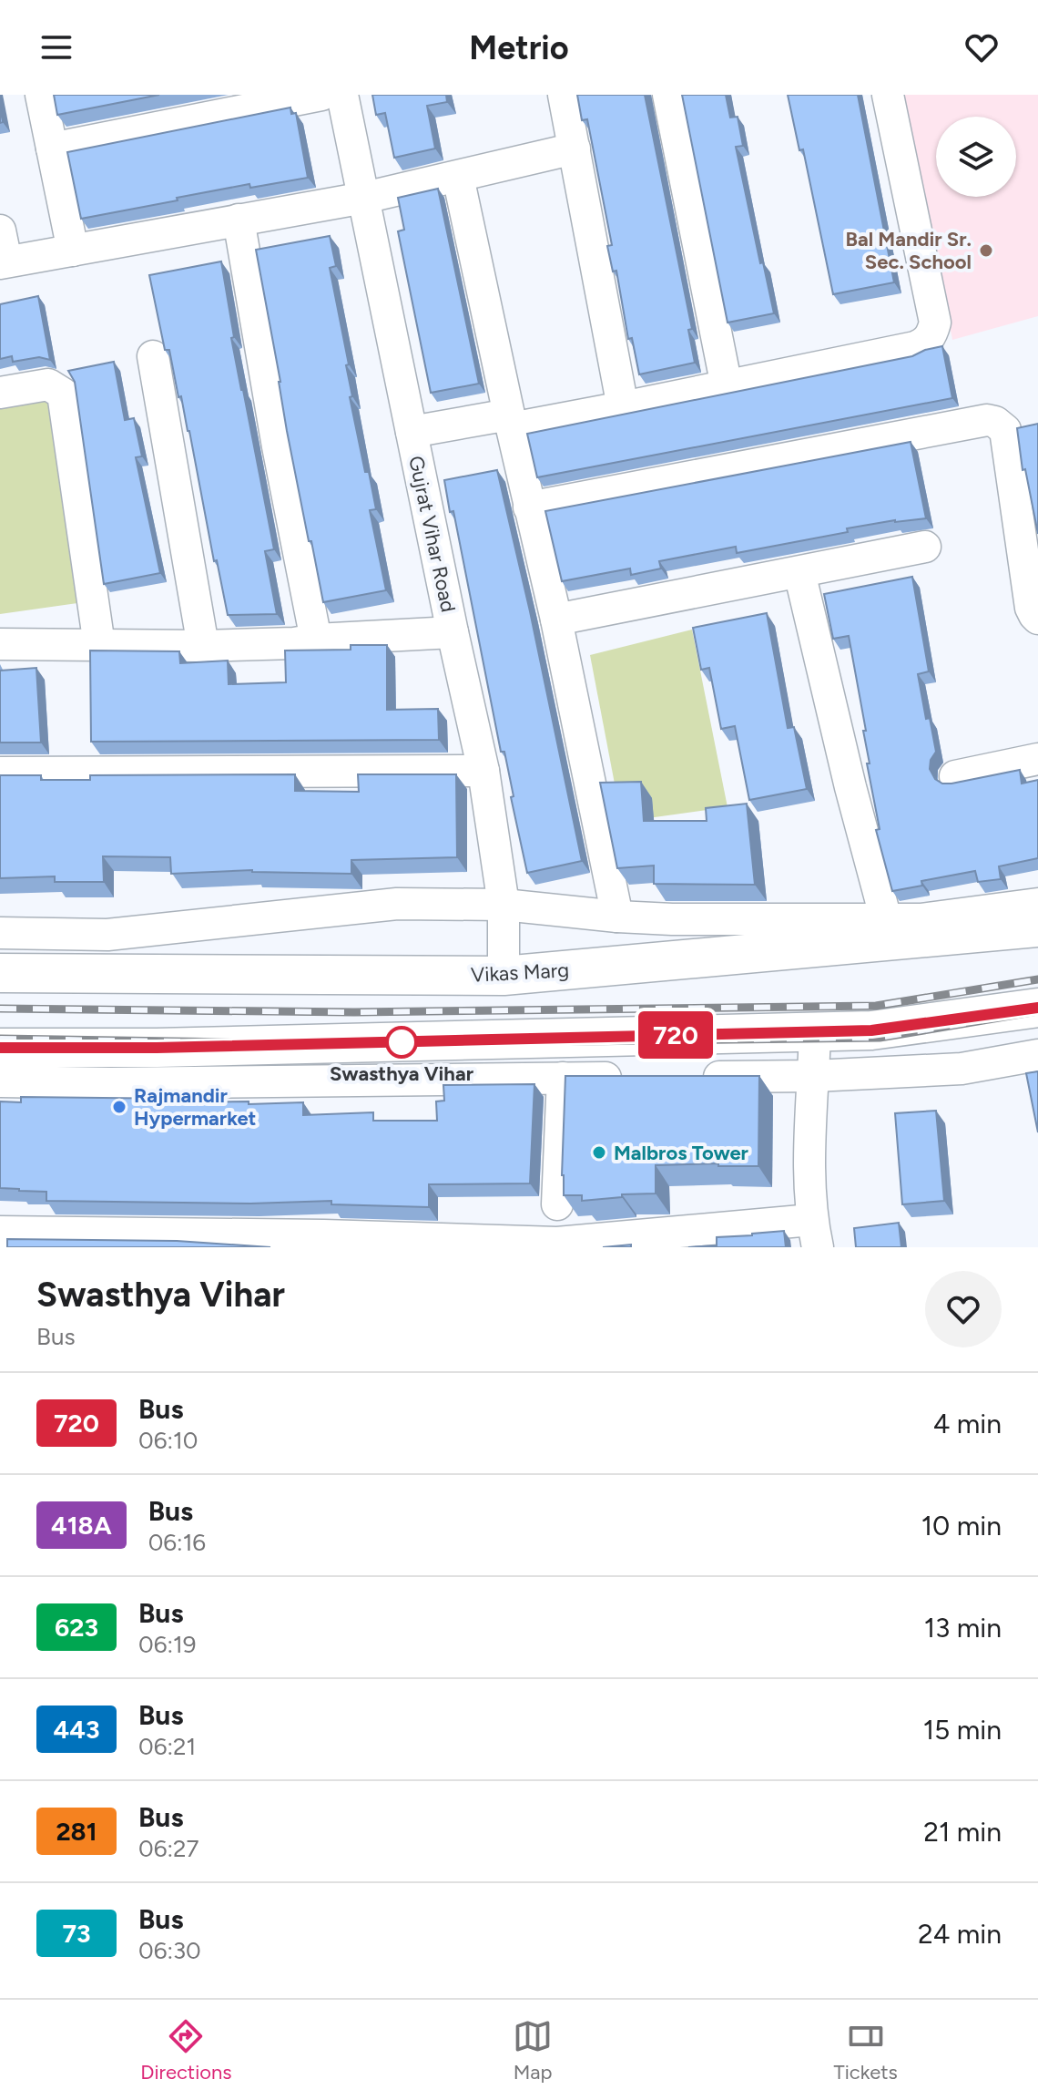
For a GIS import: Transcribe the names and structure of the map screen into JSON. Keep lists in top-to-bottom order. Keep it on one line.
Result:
{"streets":{"main road":["Vikas Marg"],"street":["Gujrat Vihar Road"]},"crossings":[["Gujrat Vihar Road","Vikas Marg"]],"places":["Bal Mandir Sr. Sec. School","Swasthya Vihar","Rajmandir Hypermarket","Malbros Tower"],"lines":["bus line 720"],"page":{"header":"Metrio","on_map":"720","heading":["Swasthya Vihar","Bus"],"list":[{"mark":"720","name":"Bus","note":"06:10","value":"4 min"},{"mark":"418A","name":"Bus","note":"06:16","value":"10 min"},{"mark":"623","name":"Bus","note":"06:19","value":"13 min"},{"mark":"443","name":"Bus","note":"06:21","value":"15 min"},{"mark":"281","name":"Bus","note":"06:27","value":"21 min"},{"mark":"73","name":"Bus","note":"06:30","value":"24 min"}],"tabs":["Directions","Map","Tickets"]}}
